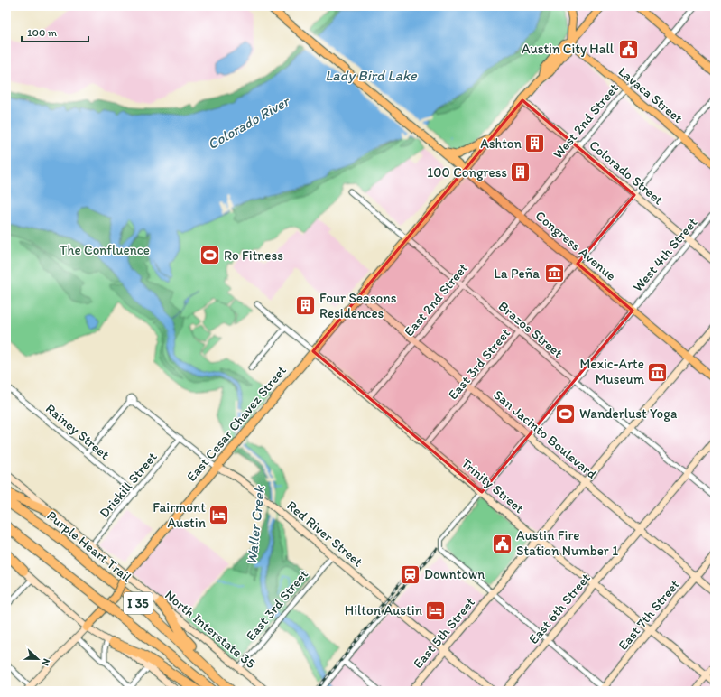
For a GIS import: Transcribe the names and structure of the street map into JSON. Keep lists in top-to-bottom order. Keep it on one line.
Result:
{"streets":{"highway":["Purple Heart Trail","I 35"],"main road":["Lavaca Street","Colorado Street","Congress Avenue","East Cesar Chavez Street","San Jacinto Boulevard","Trinity Street","Red River Street","East 6th Street","East 7th Street","North Interstate 35","East 5th Street"],"street":["West 2nd Street","West 4th Street","East 2nd Street","Brazos Street","East 3rd Street","Rainey Street","Driskill Street"]},"crossings":[["Lavaca Street","West 2nd Street"],["Lavaca Street","East 3rd Street"],["Lavaca Street","East Cesar Chavez Street"],["West 2nd Street","Colorado Street"],["West 2nd Street","Congress Avenue"],["West 2nd Street","East 2nd Street"],["Colorado Street","West 4th Street"],["Colorado Street","East 3rd Street"],["Colorado Street","East Cesar Chavez Street"],["Congress Avenue","West 4th Street"],["Congress Avenue","East 2nd Street"],["Congress Avenue","East 3rd Street"],["Congress Avenue","East Cesar Chavez Street"],["Congress Avenue","East 5th Street"],["West 4th Street","Brazos Street"],["West 4th Street","San Jacinto Boulevard"],["West 4th Street","Trinity Street"],["East 2nd Street","Brazos Street"],["East 2nd Street","San Jacinto Boulevard"],["East 2nd Street","Trinity Street"],["Brazos Street","East 3rd Street"],["Brazos Street","East Cesar Chavez Street"],["Brazos Street","East 6th Street"],["Brazos Street","East 5th Street"],["East 3rd Street","San Jacinto Boulevard"],["East 3rd Street","Trinity Street"],["East 3rd Street","Red River Street"],["East 3rd Street","North Interstate 35"],["East Cesar Chavez Street","San Jacinto Boulevard"],["East Cesar Chavez Street","Trinity Street"],["East Cesar Chavez Street","Red River Street"],["East Cesar Chavez Street","North Interstate 35"],["Rainey Street","Driskill Street"],["Rainey Street","Red River Street"],["San Jacinto Boulevard","East 6th Street"],["San Jacinto Boulevard","East 7th Street"],["San Jacinto Boulevard","East 5th Street"],["Driskill Street","Red River Street"],["Driskill Street","North Interstate 35"],["Trinity Street","East 6th Street"],["Trinity Street","East 7th Street"],["Trinity Street","East 5th Street"],["Red River Street","East 5th Street"]],"water":["Lady Bird Lake","Colorado River","Waller Creek"],"parks":["The Confluence"],"places":{"public building":["Austin City Hall","Austin Fire Station Number 1"],"building":["Ashton","100 Congress","Four Seasons Residences"],"sports":["Ro Fitness","Wanderlust Yoga"],"museum":["La Peña","Mexic-Arte Museum"],"hotel":["Fairmont Austin","Hilton Austin"],"station":["Downtown"]},"scale_bar":"100 m","north":"right"}
